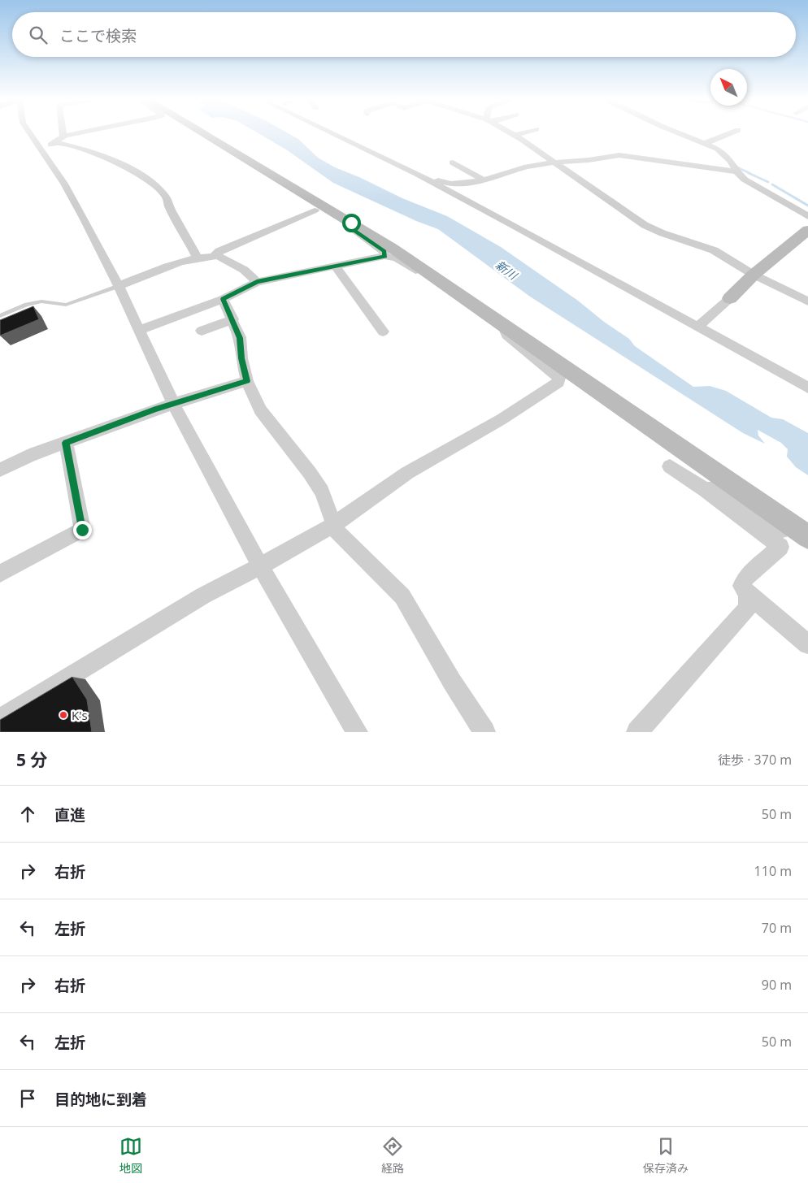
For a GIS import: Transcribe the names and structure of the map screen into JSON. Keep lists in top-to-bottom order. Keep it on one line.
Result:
{"water":["新川"],"places":["K's"],"north":"top left","page":{"search":"ここで検索","heading":["5 分","徒歩 · 370 m"],"list":[["直進","50 m"],["右折","110 m"],["左折","70 m"],["右折","90 m"],["左折","50 m"],"目的地に到着"],"nav":["地図","経路","保存済み"]}}
